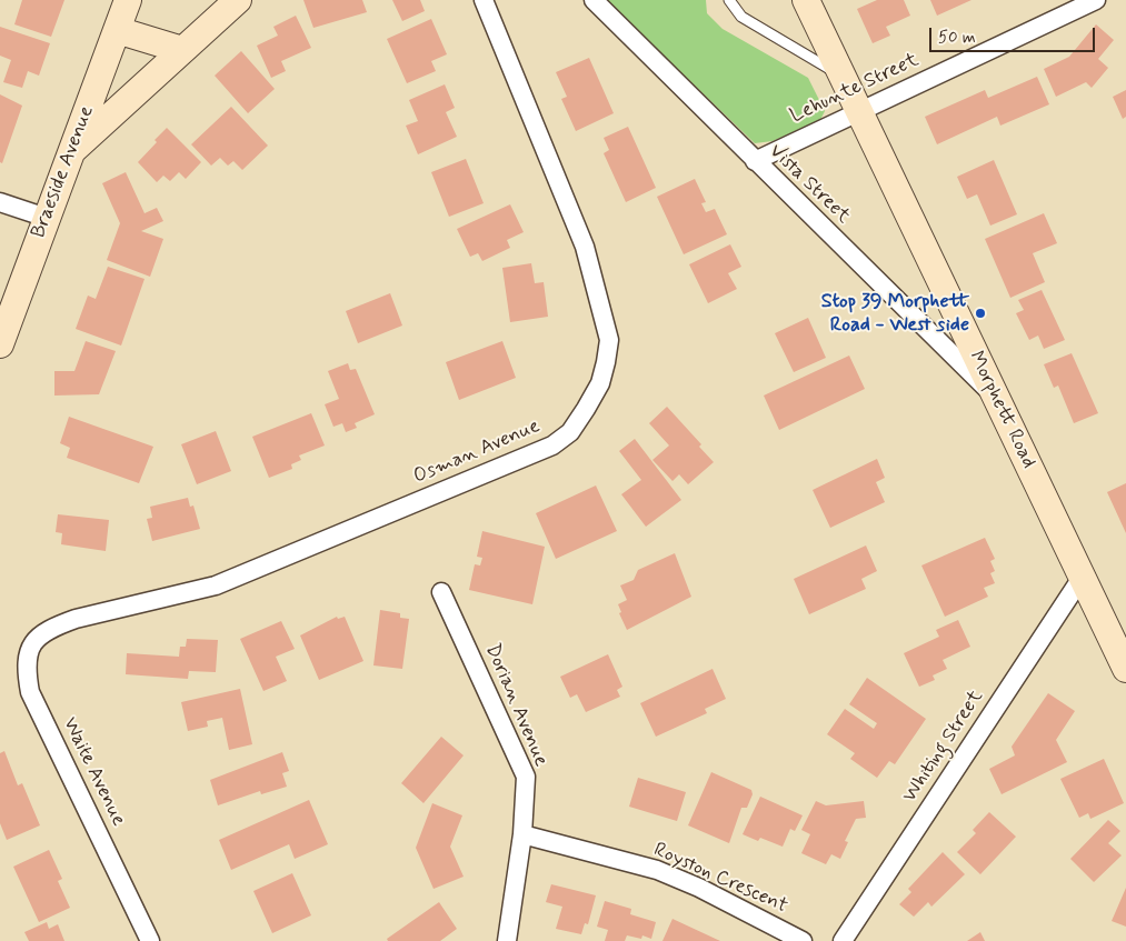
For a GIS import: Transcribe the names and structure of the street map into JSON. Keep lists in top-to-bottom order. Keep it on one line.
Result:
{"streets":{"main road":["Braeside Avenue","Morphett Road"],"street":["Lehunte Street","Vista Street","Osman Avenue","Dorian Avenue","Whiting Street","Waite Avenue","Royston Crescent"]},"crossings":[["Lehunte Street","Vista Street"],["Lehunte Street","Morphett Road"],["Vista Street","Morphett Road"],["Morphett Road","Whiting Street"],["Osman Avenue","Waite Avenue"],["Dorian Avenue","Royston Crescent"]],"places":["Stop 39 Morphett Road - West side"],"scale_bar":"50 m"}
